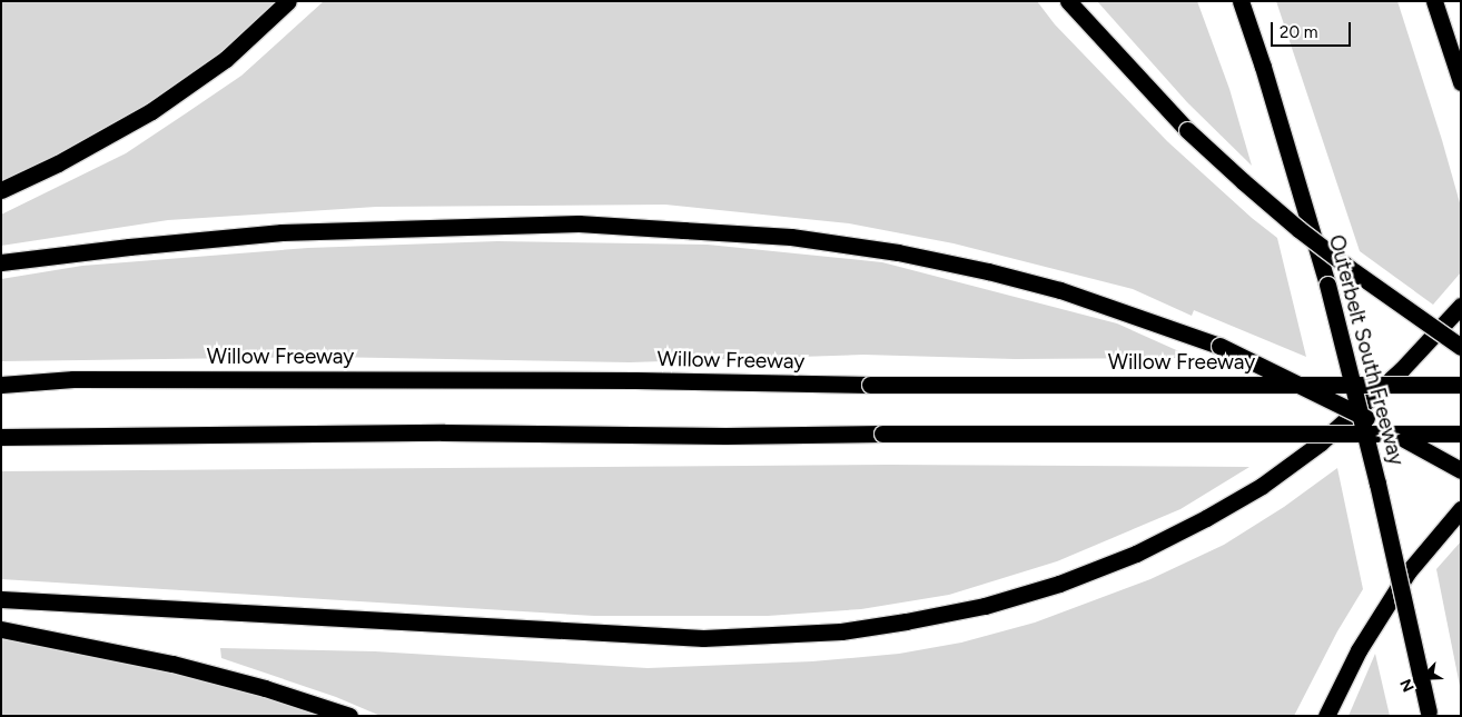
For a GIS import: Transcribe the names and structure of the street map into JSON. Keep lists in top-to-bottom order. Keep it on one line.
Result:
{"streets":{"highway":["Outerbelt South Freeway","Willow Freeway"]},"scale_bar":"20 m","north":"bottom left"}
